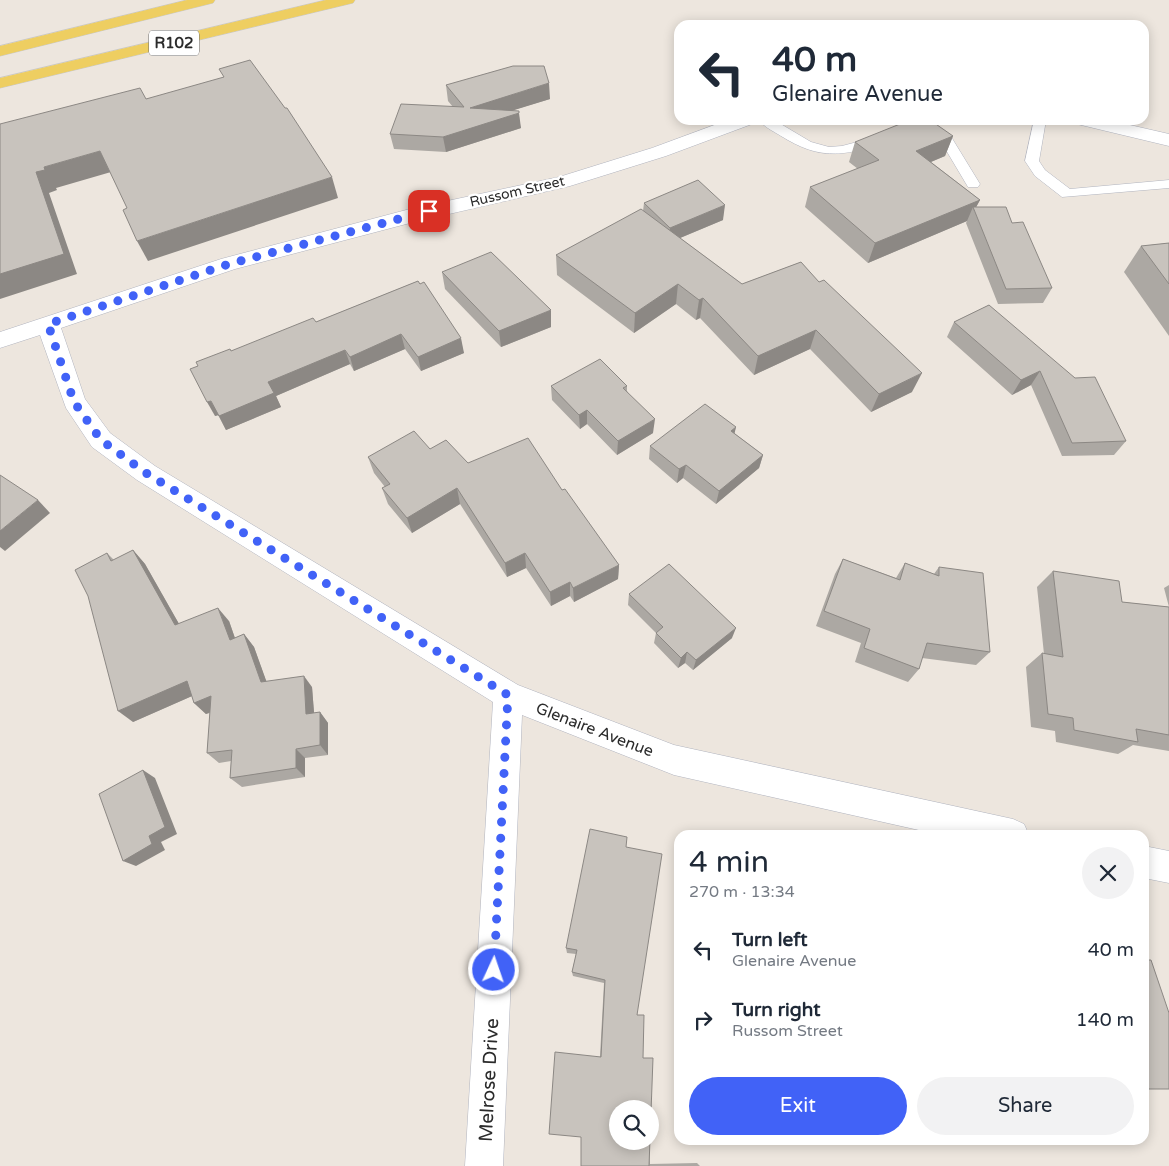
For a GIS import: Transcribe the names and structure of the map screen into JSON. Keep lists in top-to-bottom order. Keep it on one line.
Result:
{"streets":{"main road":["R102"],"street":["Russom Street","Glenaire Avenue","Melrose Drive"]},"crossings":[["Russom Street","Glenaire Avenue"],["Glenaire Avenue","Melrose Drive"]],"page":{"turn":["40 m","Glenaire Avenue"],"heading":["4 min","270 m · 13:34"],"list":[{"name":"Turn left","note":"Glenaire Avenue","value":"40 m"},{"name":"Turn right","note":"Russom Street","value":"140 m"}],"buttons":["Exit","Share"]}}
